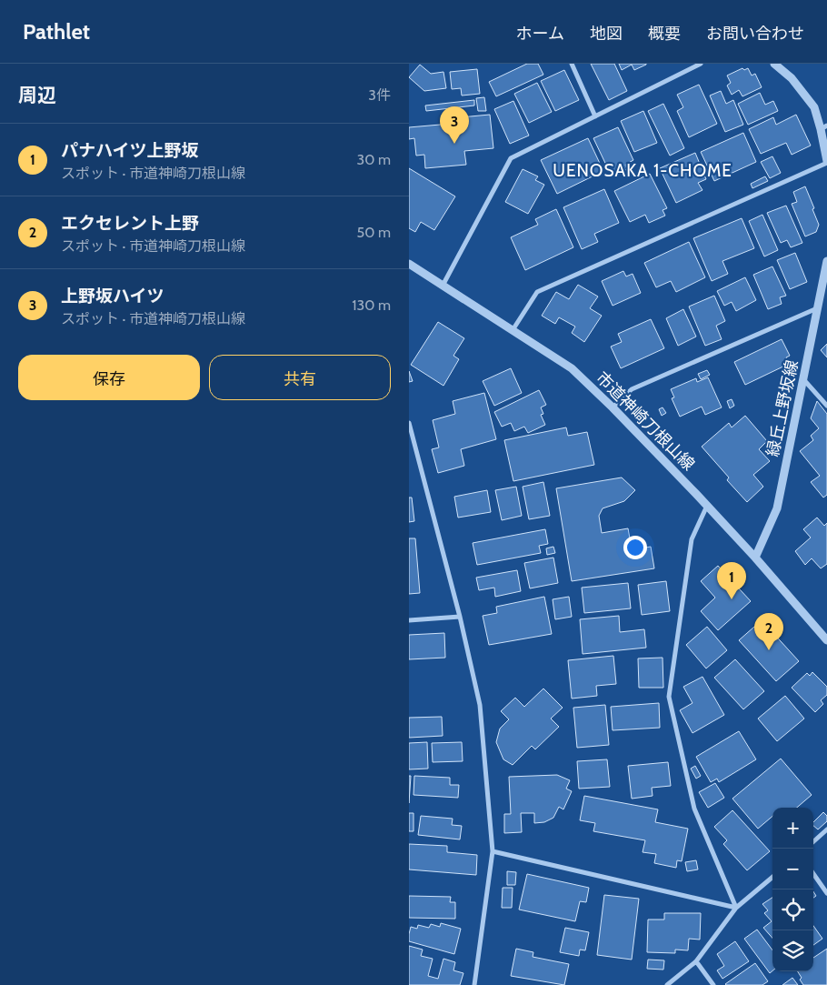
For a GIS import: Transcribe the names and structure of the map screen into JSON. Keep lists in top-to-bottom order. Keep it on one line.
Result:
{"streets":{"street":["緑丘上野坂線","市道神崎刀根山線"]},"crossings":[["緑丘上野坂線","市道神崎刀根山線"]],"districts":["UENOSAKA 1-CHOME"],"page":{"header":"Pathlet","nav":["ホーム","地図","概要","お問い合わせ"],"heading":["周辺","3件"],"pins":["3","1","2"],"list":[{"mark":"1","name":"パナハイツ上野坂","note":"スポット · 市道神崎刀根山線","value":"30 m"},{"mark":"2","name":"エクセレント上野","note":"スポット · 市道神崎刀根山線","value":"50 m"},{"mark":"3","name":"上野坂ハイツ","note":"スポット · 市道神崎刀根山線","value":"130 m"}],"buttons":["保存","共有"],"map_buttons":["+","−"]}}
